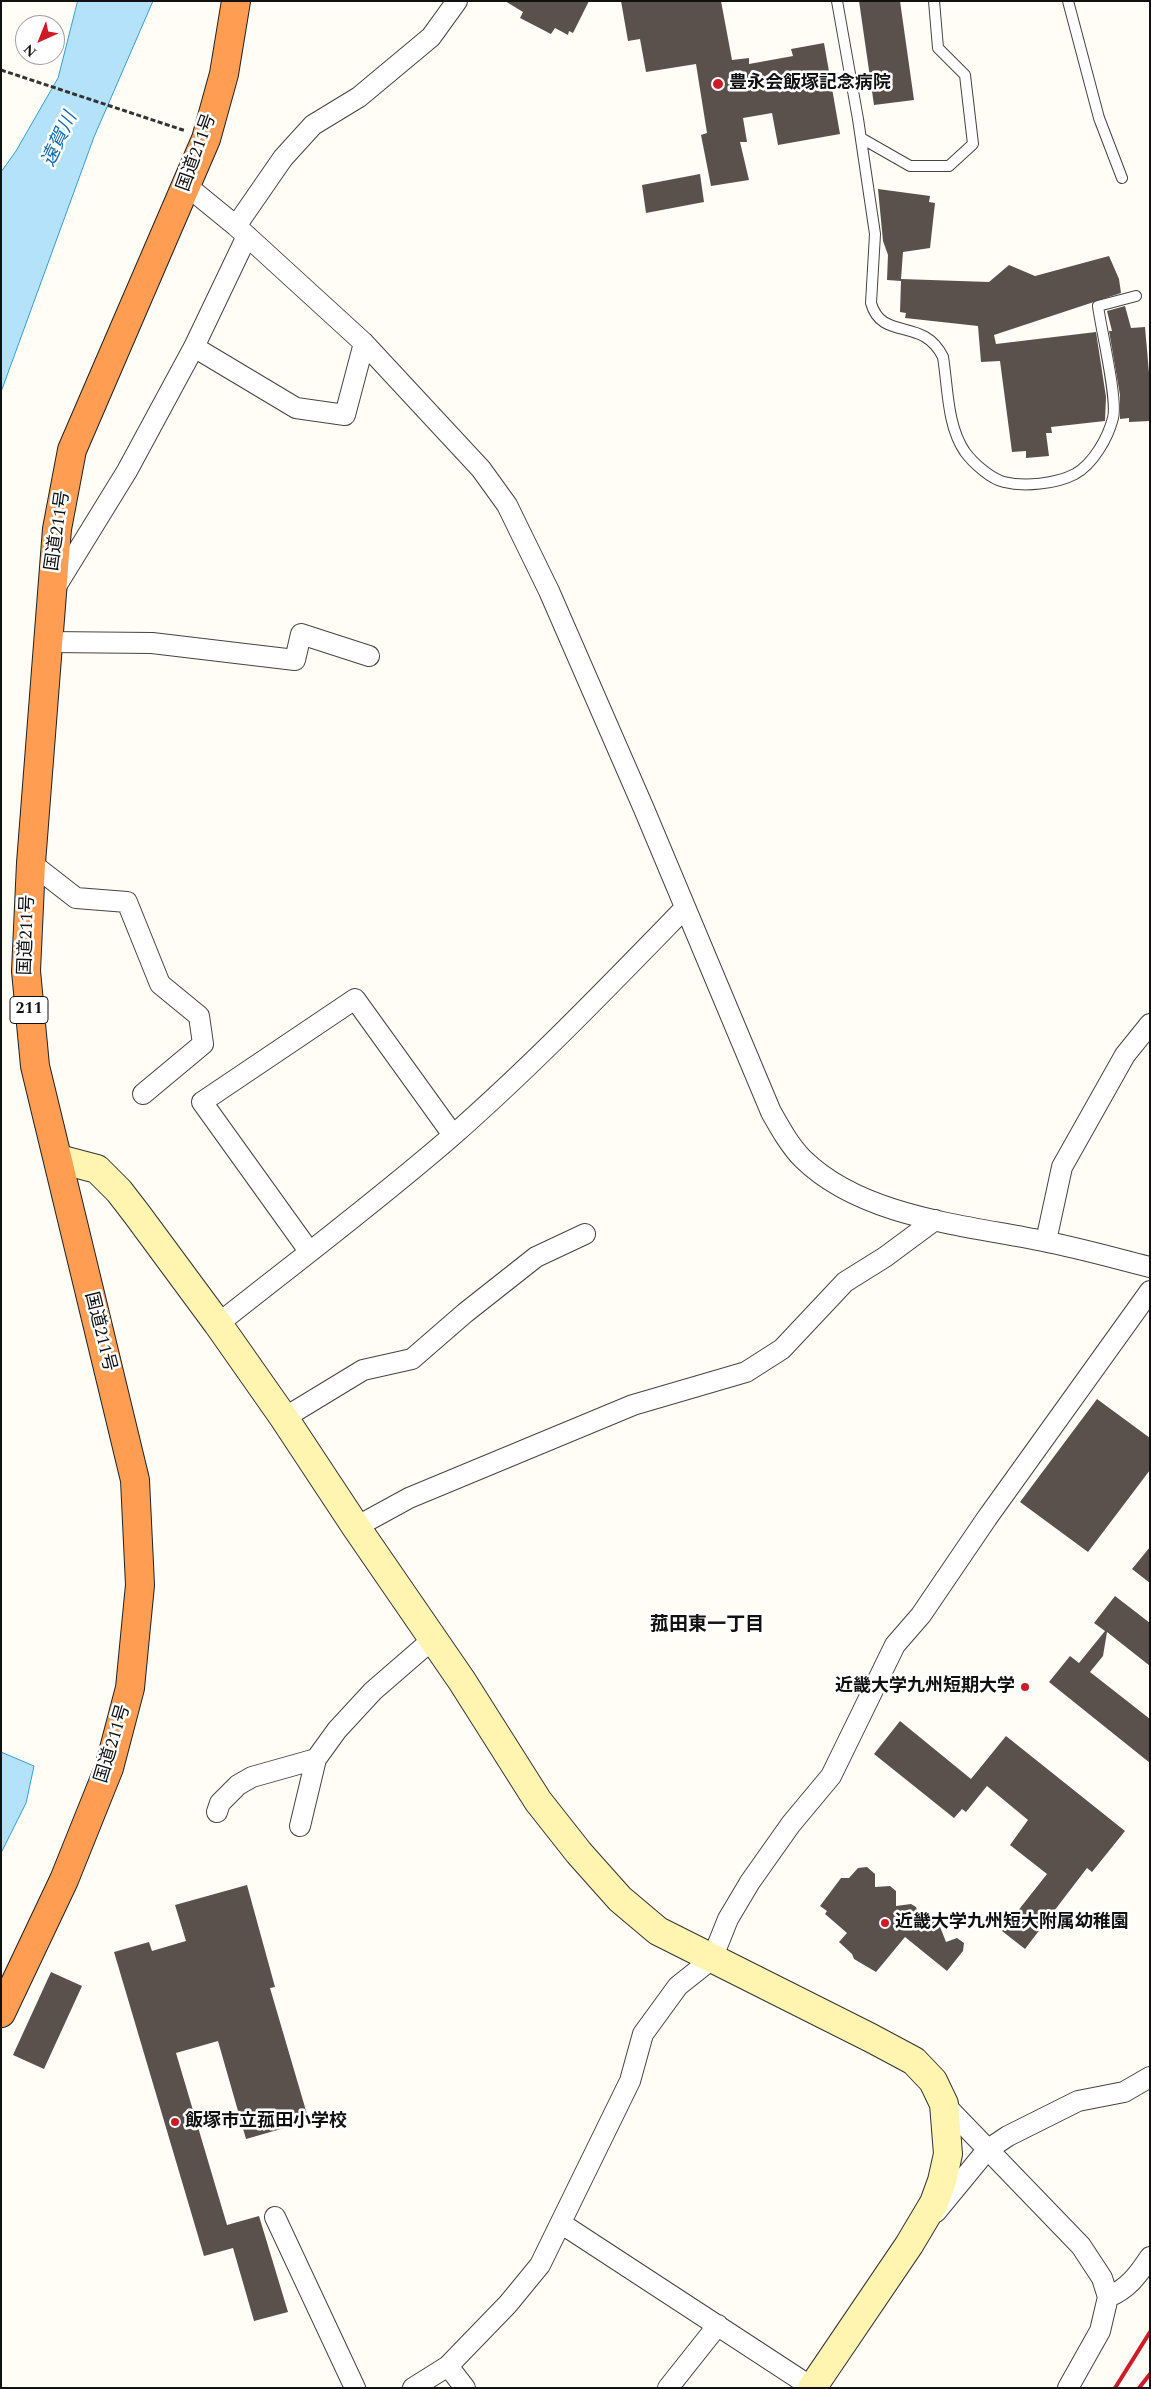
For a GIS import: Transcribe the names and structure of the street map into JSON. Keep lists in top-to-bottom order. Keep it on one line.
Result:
{"streets":{"highway":["国道211号","211"]},"districts":["菰田東一丁目"],"water":["遠賀川"],"places":["豊永会飯塚記念病院","近畿大学九州短期大学","近畿大学九州短大附属幼稚園","飯塚市立菰田小学校"],"north":"bottom left"}
